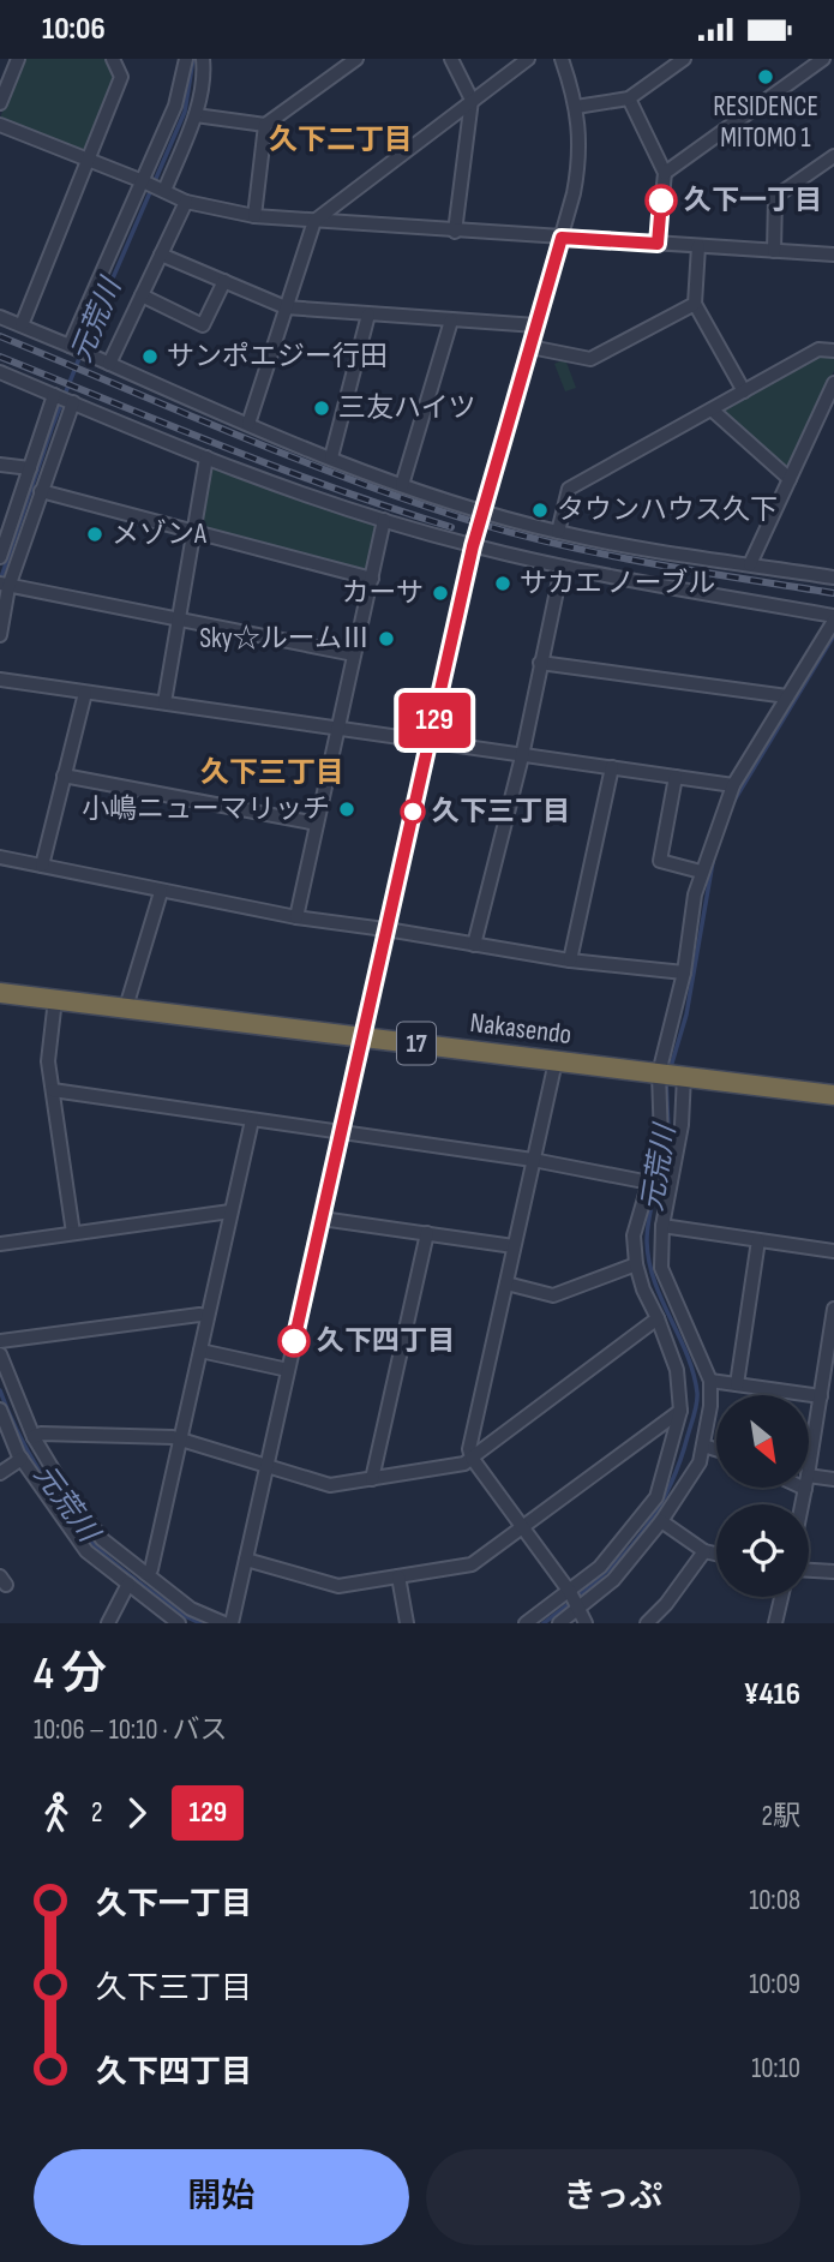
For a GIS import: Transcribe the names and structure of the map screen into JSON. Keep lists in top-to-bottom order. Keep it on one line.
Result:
{"streets":{"highway":["Nakasendo","17"]},"districts":["久下二丁目","久下三丁目"],"water":["元荒川"],"places":["RESIDENCE MITOMO 1","久下一丁目","サンポエジー行田","三友ハイツ","タウンハウス久下","メゾンA","サカエ ノーブル","カーサ","Sky☆ルームⅢ","小嶋ニューマリッチ","久下三丁目","久下四丁目"],"lines":["bus line 129"],"north":"bottom right","page":{"status":"10:06","on_map":"129","heading":["4 分","10:06 – 10:10 · バス","¥416"],"legs":["2","129","2駅"],"list":[{"name":"久下一丁目","value":"10:08"},{"name":"久下三丁目","value":"10:09"},{"name":"久下四丁目","value":"10:10"}],"buttons":["開始","きっぷ"]}}
